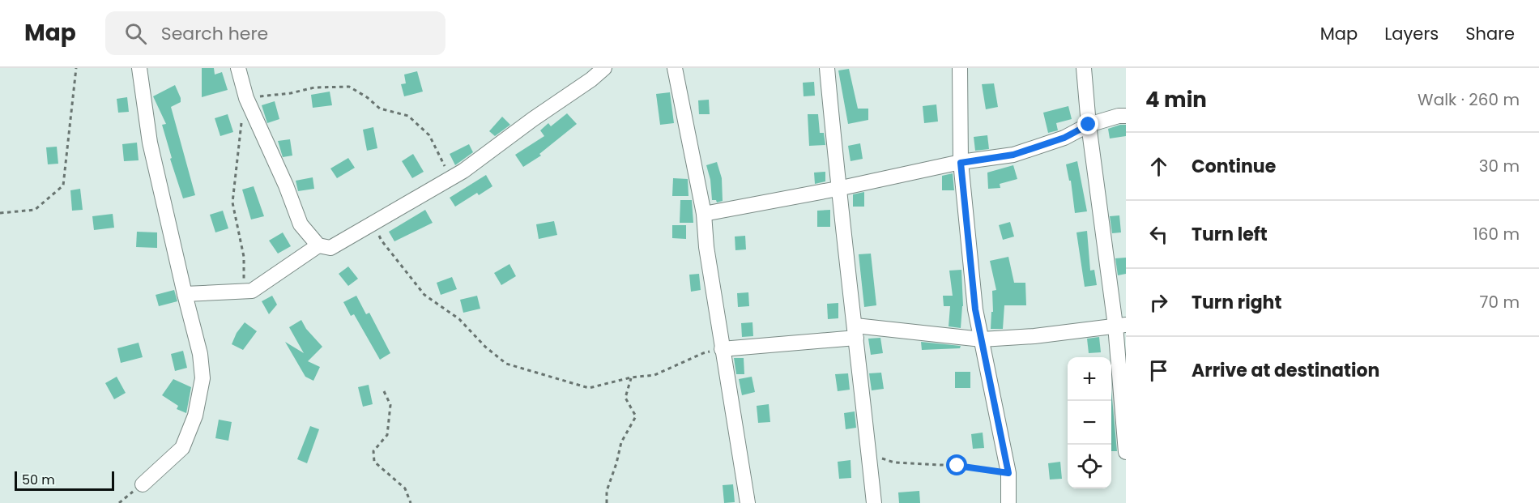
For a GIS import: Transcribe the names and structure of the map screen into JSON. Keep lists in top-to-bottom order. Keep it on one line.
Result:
{"scale_bar":"50 m","page":{"header":"Map","search":"Search here","nav":["Map","Layers","Share"],"heading":["4 min","Walk · 260 m"],"list":[["Continue","30 m"],["Turn left","160 m"],["Turn right","70 m"],"Arrive at destination"],"map_buttons":["+","−"],"scale":"50 m"}}
